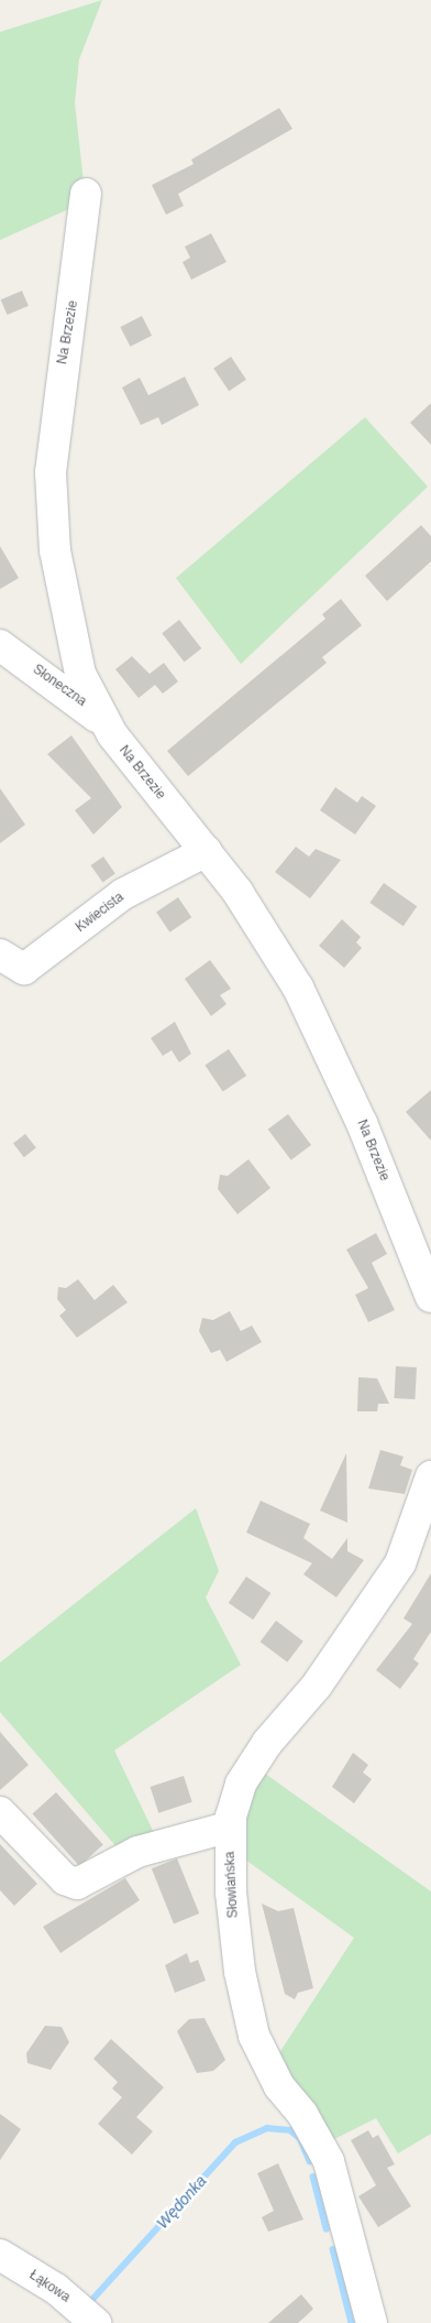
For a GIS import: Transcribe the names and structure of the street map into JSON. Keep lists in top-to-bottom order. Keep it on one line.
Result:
{"streets":{"street":["Na Brzezie","Słoneczna","Kwiecista","Słowiańska","Łąkowa"]},"crossings":[["Na Brzezie","Słoneczna"],["Na Brzezie","Kwiecista"]],"water":["Wędonka"]}
